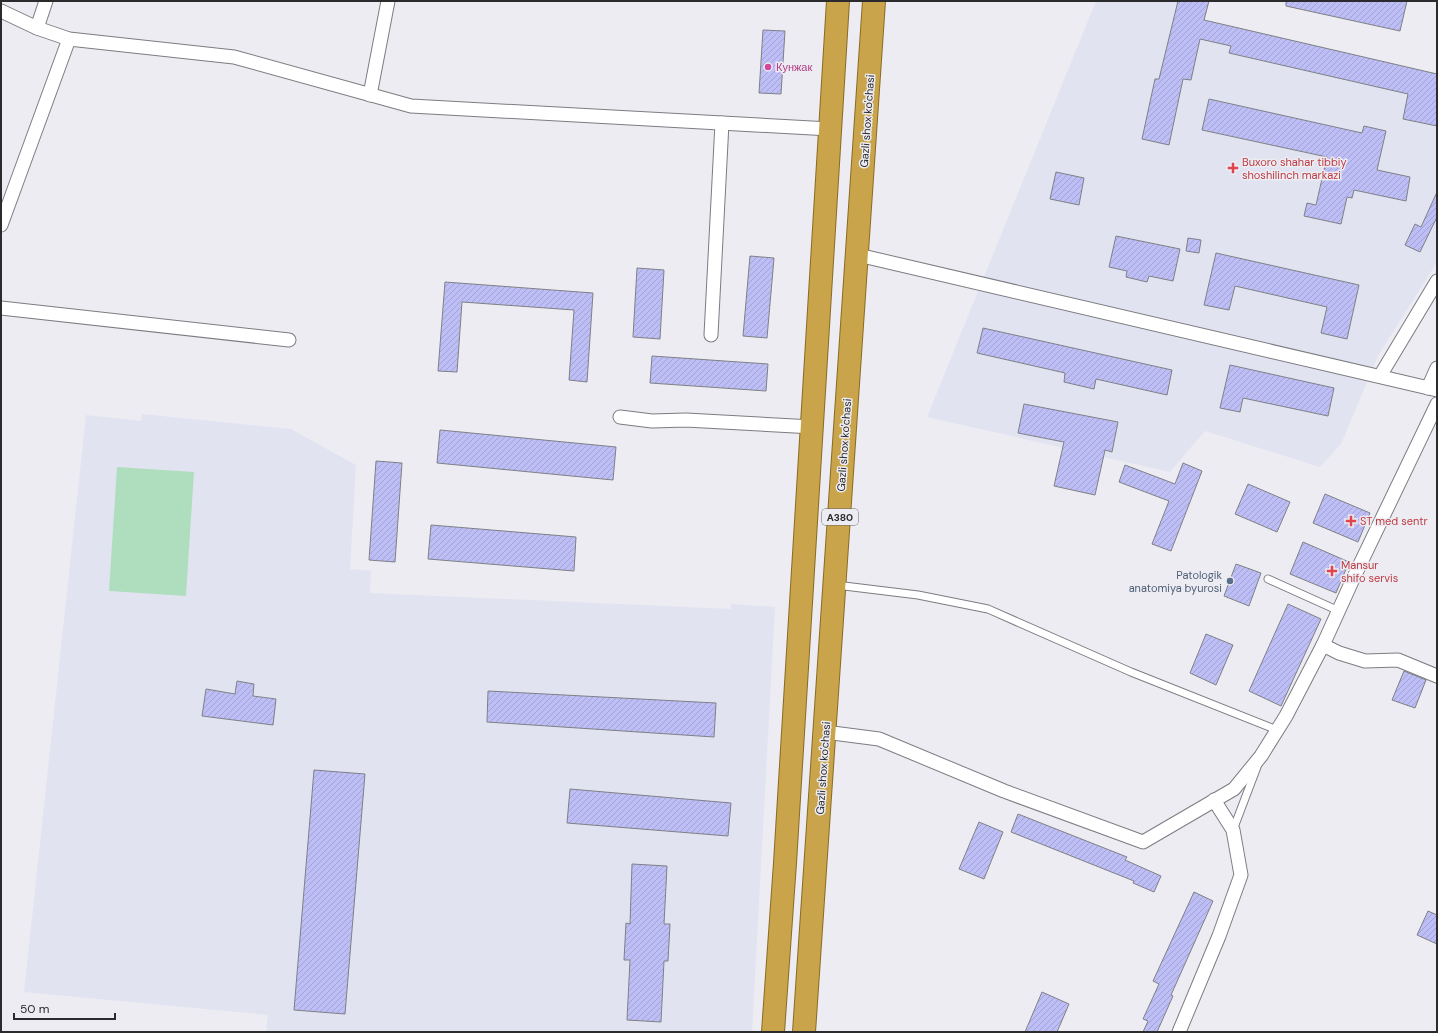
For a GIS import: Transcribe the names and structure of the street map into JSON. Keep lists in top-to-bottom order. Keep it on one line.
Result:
{"streets":{"highway":["Gazli shox ko'chasi","A380"]},"places":{"other":["Кунжак","Patologik anatomiya byurosi"],"health":["Buxoro shahar tibbiy shoshilinch markazi","ST med sentr","Mansur shifo servis"]},"scale_bar":"50 m"}
